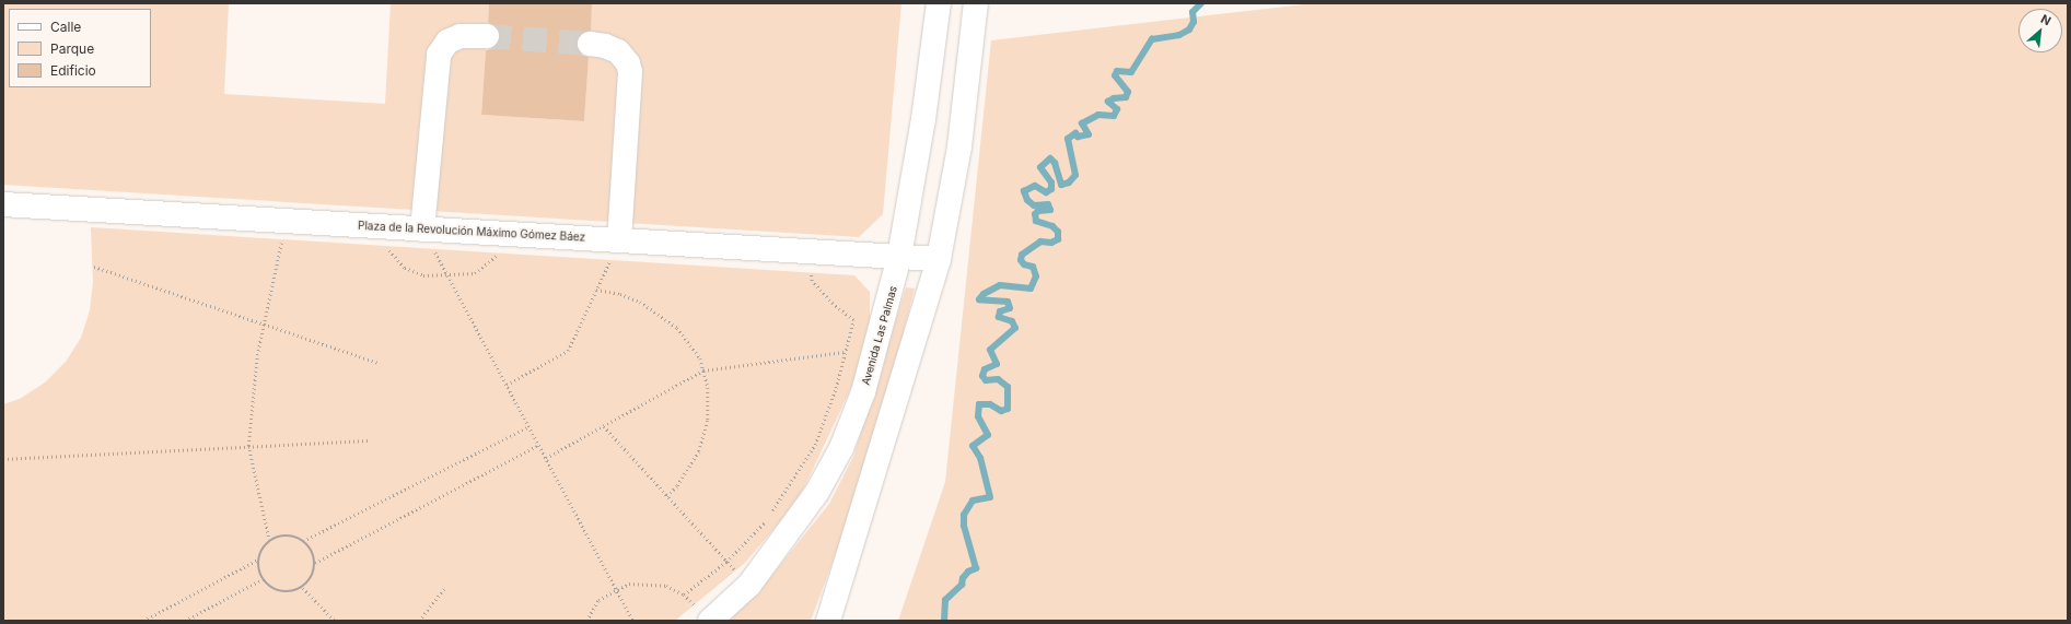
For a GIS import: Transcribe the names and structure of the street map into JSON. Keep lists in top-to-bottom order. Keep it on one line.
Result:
{"streets":{"street":["Plaza de la Revolución Máximo Gómez Báez","Avenida Las Palmas"]},"crossings":[["Plaza de la Revolución Máximo Gómez Báez","Avenida Las Palmas"]],"legend":["Calle","Parque","Edificio"],"north":"top right"}
